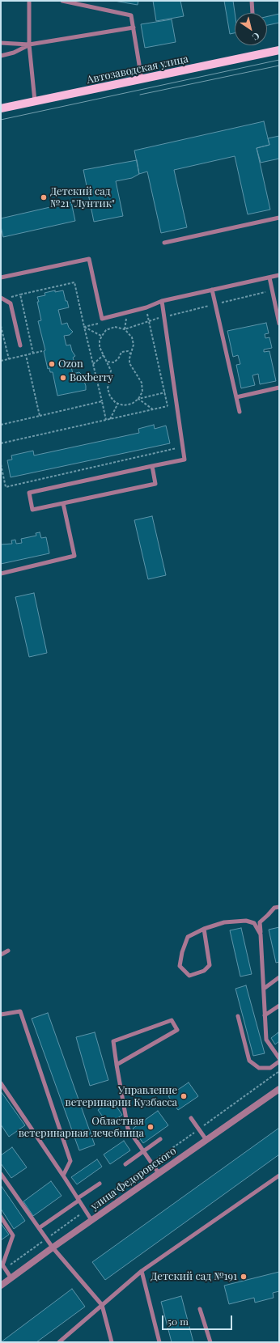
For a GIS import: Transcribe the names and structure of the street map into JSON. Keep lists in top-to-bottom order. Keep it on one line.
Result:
{"streets":{"main road":["Автозаводская улица"],"street":["улица Федоровского"]},"places":["Детский сад №21 \"Лунтик\"","Ozon","Boxberry","Управление ветеринарии Кузбасса","Областная ветеринарная лечебница","Детский сад №191"],"scale_bar":"50 m","north":"bottom right"}
